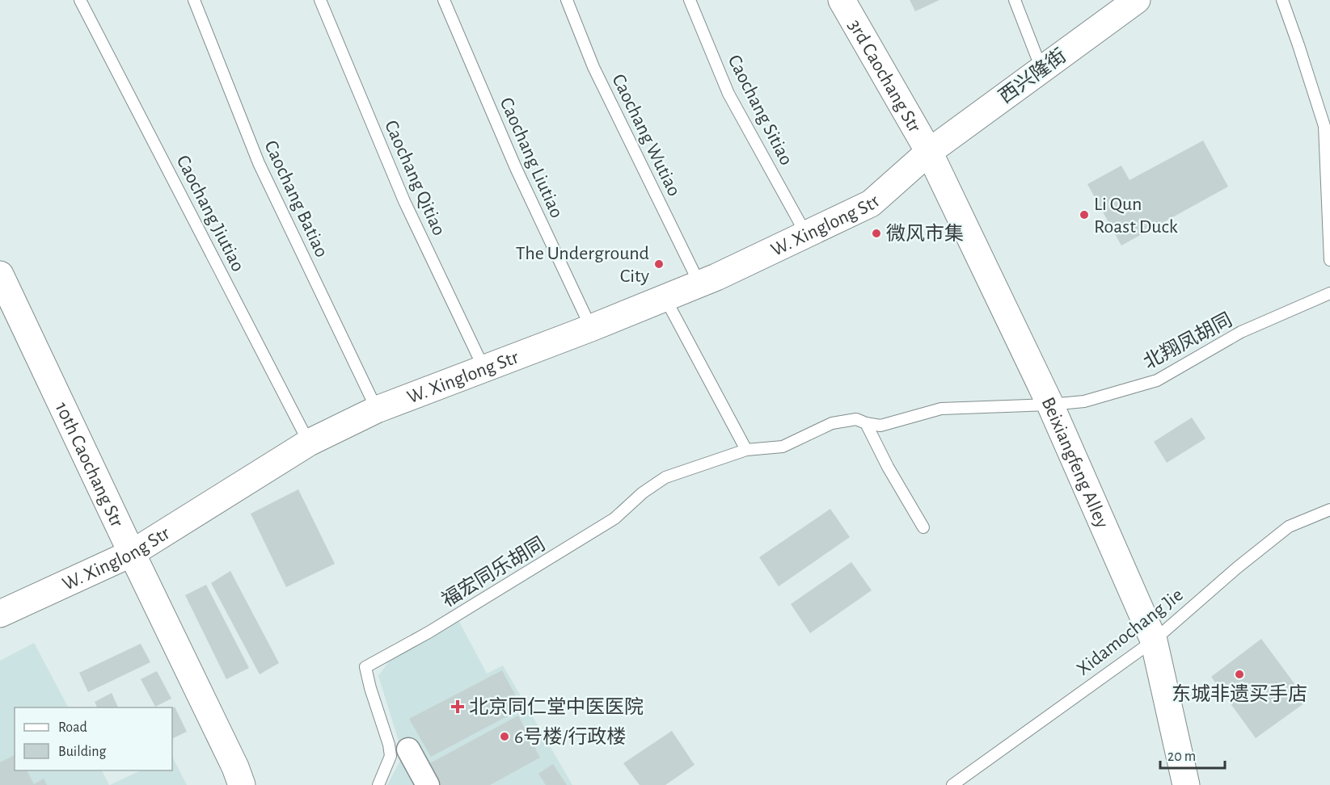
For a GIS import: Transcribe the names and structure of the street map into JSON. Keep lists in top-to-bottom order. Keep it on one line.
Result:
{"streets":{"street":["3rd Caochang Str","西兴隆街","W. Xinglong Str","Beixiangfeng Alley","10th Caochang Str"],"lane":["Caochang Sitiao","Caochang Wutiao","Caochang Liutiao","Caochang Qitiao","Caochang Batiao","Caochang Jiutiao","北翔凤胡同","福宏同乐胡同","Xidamochang Jie"]},"crossings":[["3rd Caochang Str","西兴隆街"],["3rd Caochang Str","W. Xinglong Str"],["3rd Caochang Str","Beixiangfeng Alley"],["西兴隆街","W. Xinglong Str"],["西兴隆街","Beixiangfeng Alley"],["Caochang Sitiao","W. Xinglong Str"],["Caochang Wutiao","W. Xinglong Str"],["Caochang Liutiao","W. Xinglong Str"],["Caochang Qitiao","W. Xinglong Str"],["Caochang Batiao","W. Xinglong Str"],["Caochang Jiutiao","W. Xinglong Str"],["W. Xinglong Str","Beixiangfeng Alley"],["W. Xinglong Str","10th Caochang Str"],["北翔凤胡同","Beixiangfeng Alley"],["北翔凤胡同","福宏同乐胡同"],["Beixiangfeng Alley","Xidamochang Jie"]],"places":{"other":["Li Qun Roast Duck","微风市集","The Underground City","东城非遗买手店","6号楼/行政楼"],"health":["北京同仁堂中医医院"]},"legend":["Road","Building"],"scale_bar":"20 m"}
